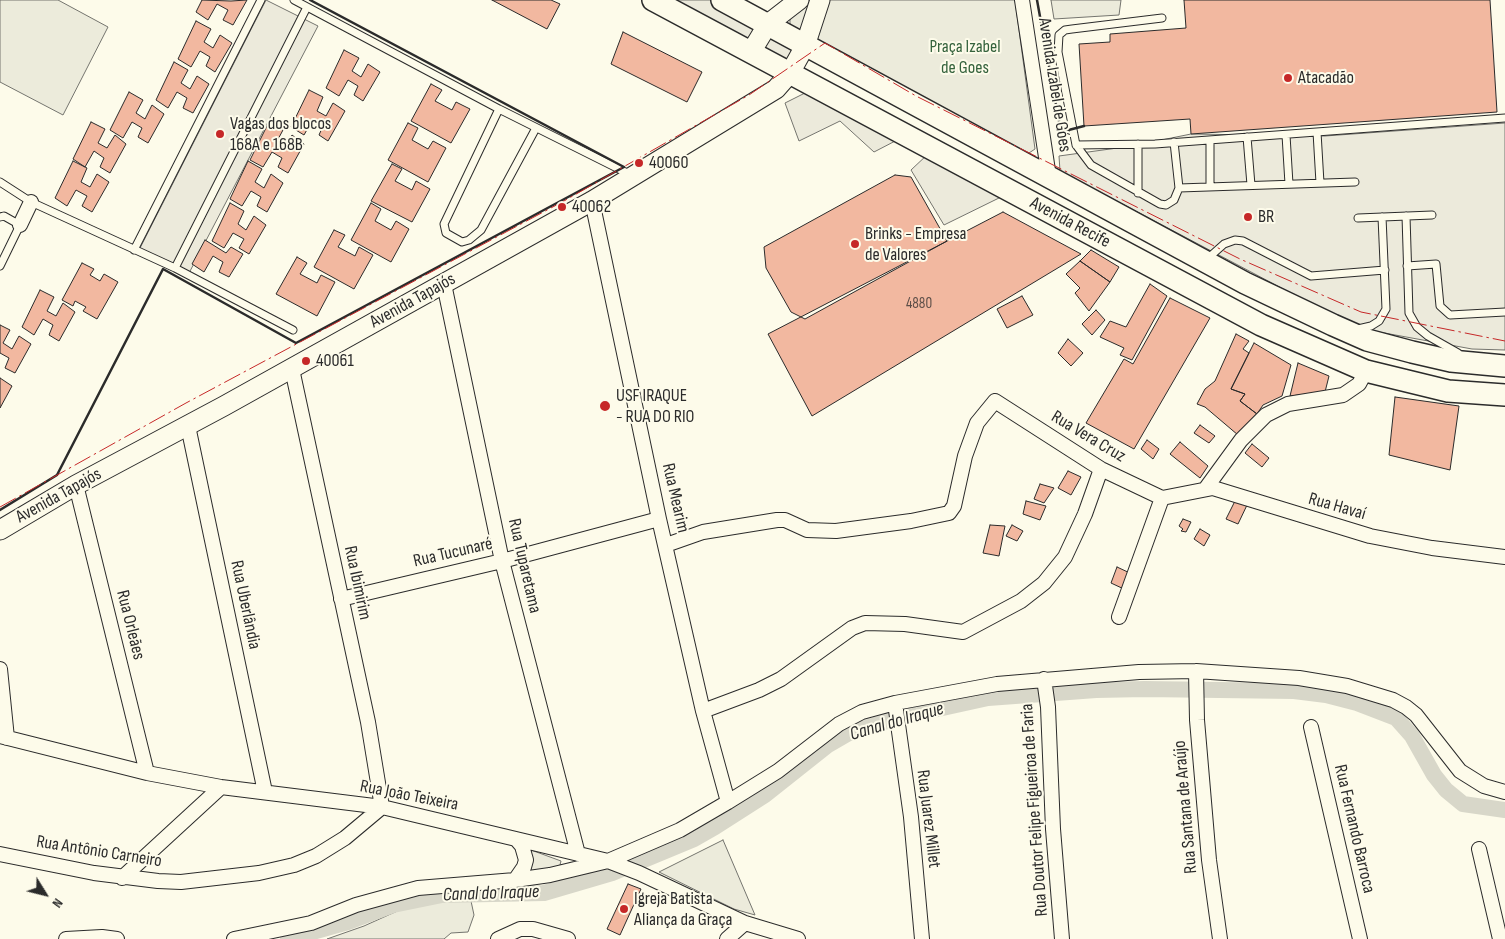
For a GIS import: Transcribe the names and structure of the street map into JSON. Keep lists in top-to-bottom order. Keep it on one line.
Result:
{"streets":{"main road":["Avenida Recife","Avenida Tapajós"],"street":["Avenida Izabel de Góes","Rua Vera Cruz","Rua Mearim","Rua Havaí","Rua Tucunaré","Rua Tuparetama","Rua Ibimirim","Rua Uberlândia","Rua Orleães","Rua João Teixeira","Rua Santana de Araújo","Rua Doutor Felipe Figueiroa de Faria","Rua Juarez Millet","Rua Fernando Barroca","Rua Antônio Carneiro"]},"crossings":[["Avenida Izabel de Góes","Avenida Recife"],["Avenida Recife","Avenida Tapajós"],["Avenida Tapajós","Rua Mearim"],["Avenida Tapajós","Rua Tuparetama"],["Avenida Tapajós","Rua Ibimirim"],["Avenida Tapajós","Rua Uberlândia"],["Avenida Tapajós","Rua Orleães"],["Rua Vera Cruz","Rua Mearim"],["Rua Vera Cruz","Rua Havaí"],["Rua Mearim","Rua Tucunaré"],["Rua Tucunaré","Rua Tuparetama"],["Rua Tucunaré","Rua Ibimirim"],["Rua Tuparetama","Rua João Teixeira"],["Rua Ibimirim","Rua João Teixeira"],["Rua Ibimirim","Rua Antônio Carneiro"],["Rua Uberlândia","Rua João Teixeira"],["Rua Orleães","Rua João Teixeira"],["Rua João Teixeira","Rua Antônio Carneiro"]],"water":["Canal do Iraque"],"parks":["Praça Izabel de Goes"],"places":["Atacadão","Vagas dos blocos 168A e 168B","40060","40062","BR","Brinks - Empresa de Valores","40061","USF IRAQUE - RUA DO RIO","Igreja Batista Aliança da Graça"],"house_numbers":["4880"],"north":"bottom right"}
